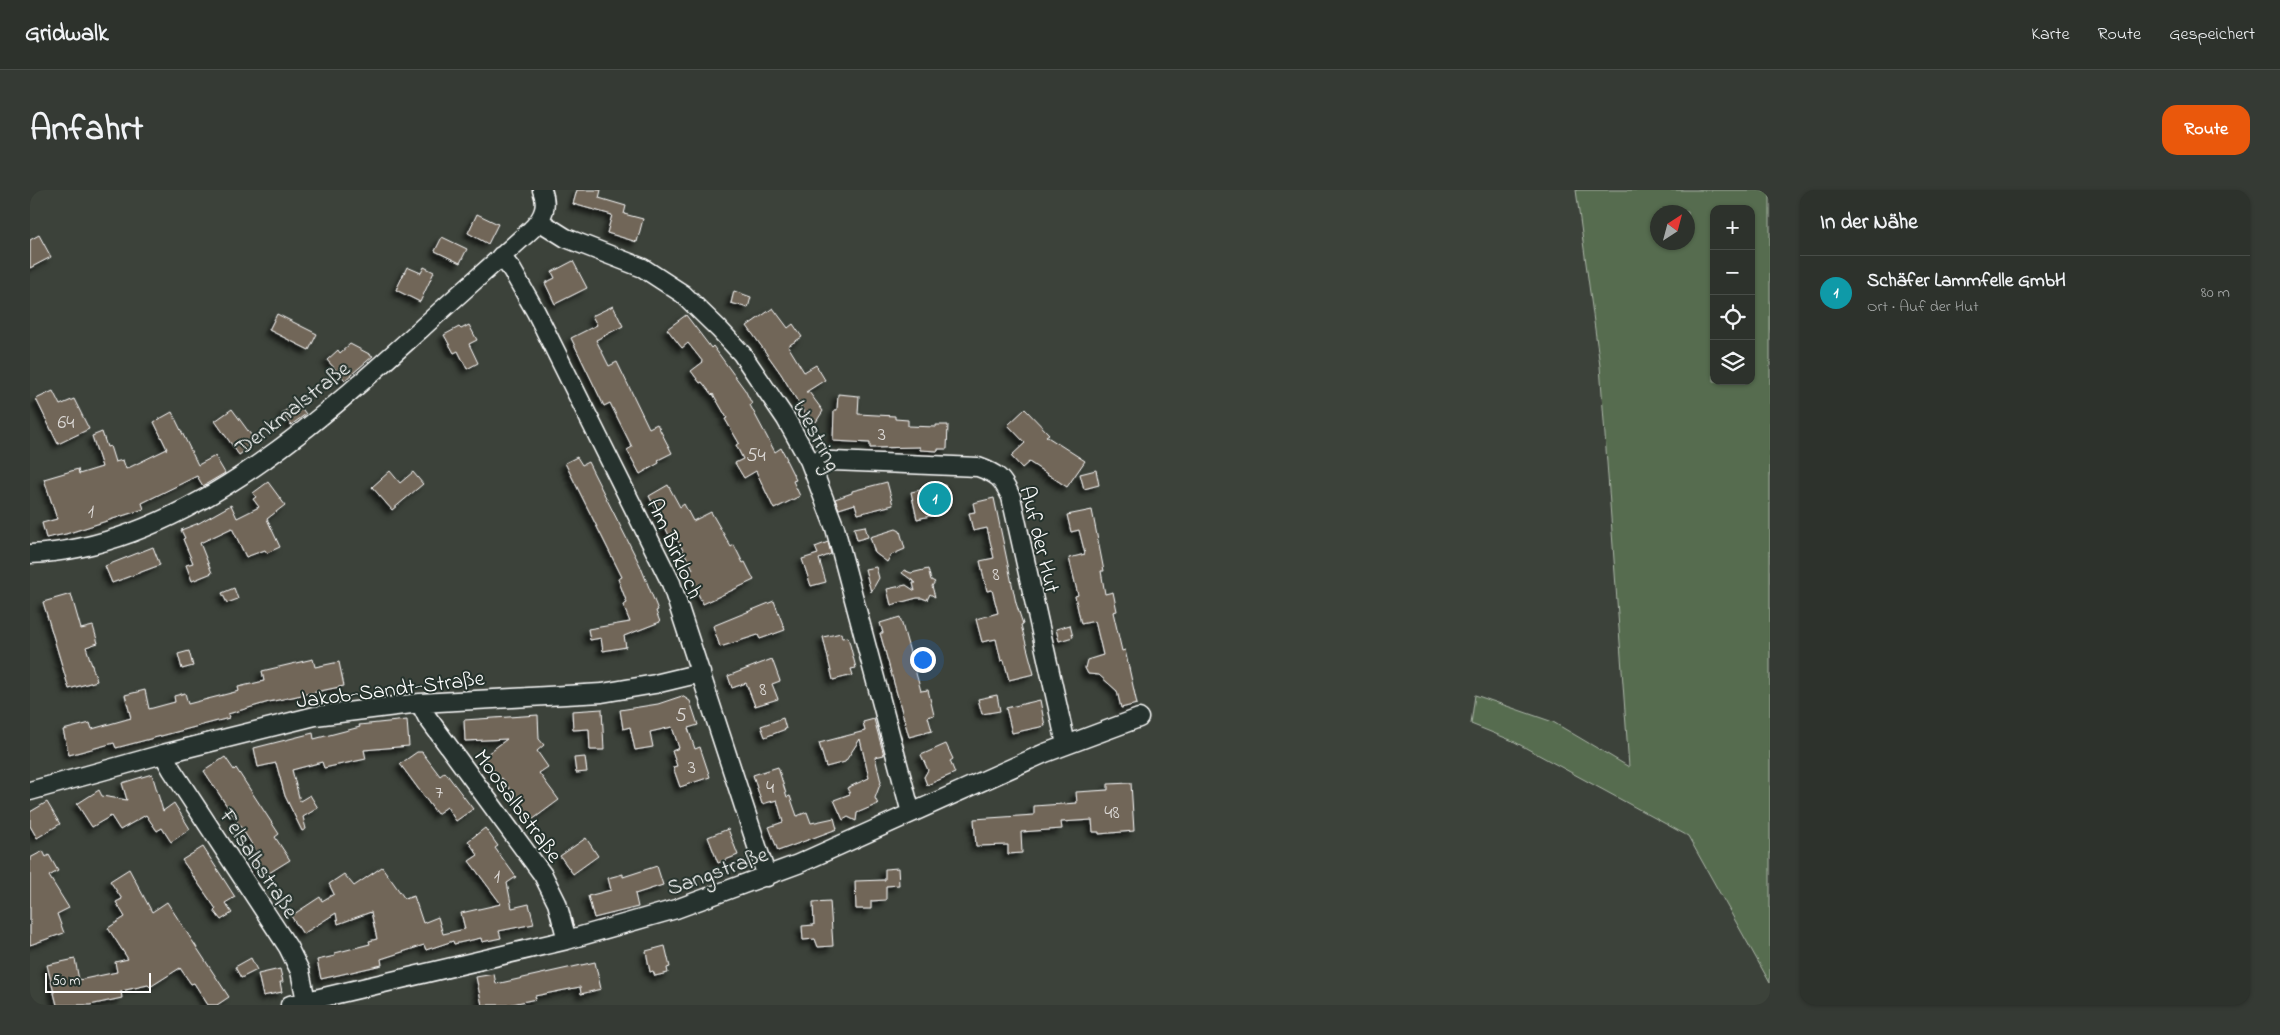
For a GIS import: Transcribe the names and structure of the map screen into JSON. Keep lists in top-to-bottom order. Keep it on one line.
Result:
{"streets":{"street":["Denkmalstraße","Westring","Auf der Hut","Am Birkloch","Jakob-Sandt-Straße","Moosalbstraße","Felsalbstraße","Sangstraße"]},"crossings":[["Denkmalstraße","Westring"],["Denkmalstraße","Am Birkloch"],["Westring","Auf der Hut"],["Westring","Sangstraße"],["Auf der Hut","Sangstraße"],["Am Birkloch","Jakob-Sandt-Straße"],["Am Birkloch","Sangstraße"],["Jakob-Sandt-Straße","Moosalbstraße"],["Jakob-Sandt-Straße","Felsalbstraße"],["Moosalbstraße","Sangstraße"],["Felsalbstraße","Sangstraße"]],"house_numbers":["64","3","54","1","8","8","5","3","4","7","48","1"],"scale_bar":"50 m","north":"top right","page":{"header":"Gridwalk","nav":["Karte","Route","Gespeichert"],"title":"Anfahrt","buttons":"Route","heading":"In der Nähe","map_buttons":["+","−"],"list":[{"mark":"1","name":"Schäfer Lammfelle GmbH","note":"Ort · Auf der Hut","value":"80 m"}],"pins":"1","scale":"50 m"}}
